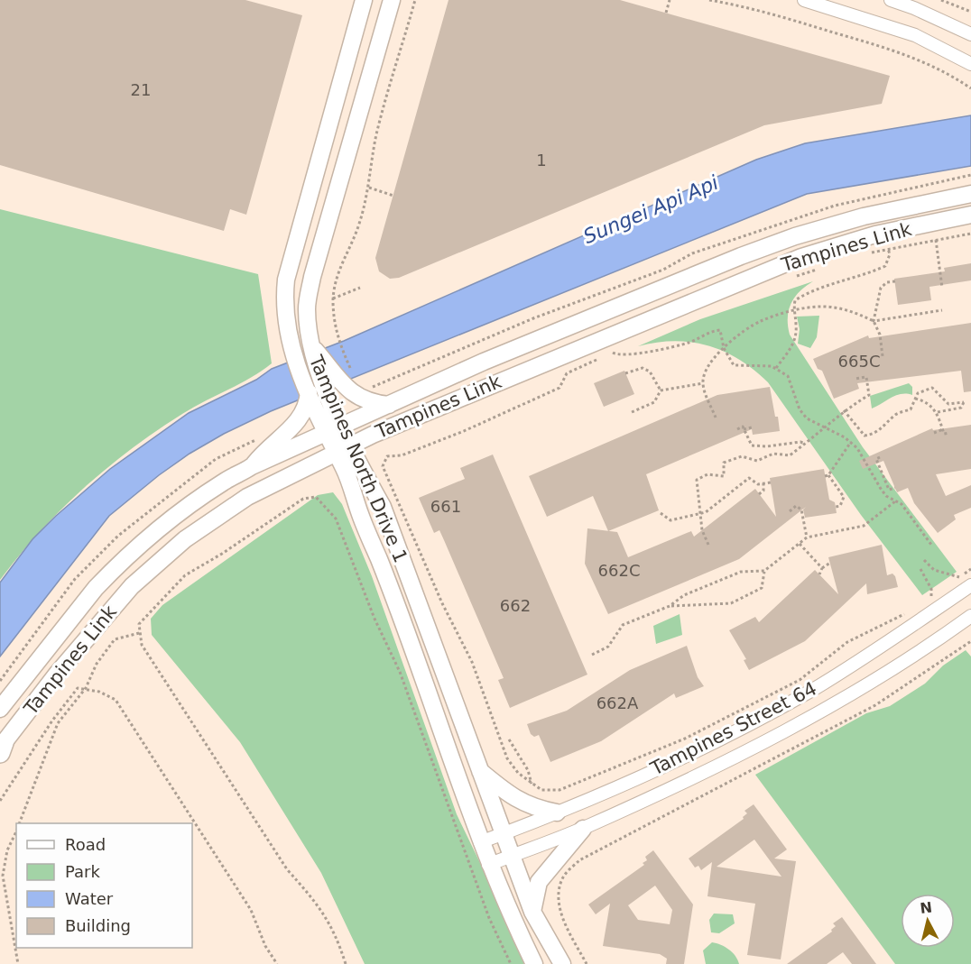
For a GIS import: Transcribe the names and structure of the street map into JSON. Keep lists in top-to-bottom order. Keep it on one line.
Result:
{"streets":{"street":["Tampines Link","Tampines North Drive 1","Tampines Street 64"]},"crossings":[["Tampines Link","Tampines North Drive 1"],["Tampines North Drive 1","Tampines Street 64"]],"water":["Sungei Api Api"],"house_numbers":["21","1","665C","661","662C","662","662A"],"legend":["Road","Park","Water","Building"],"north":"top"}
